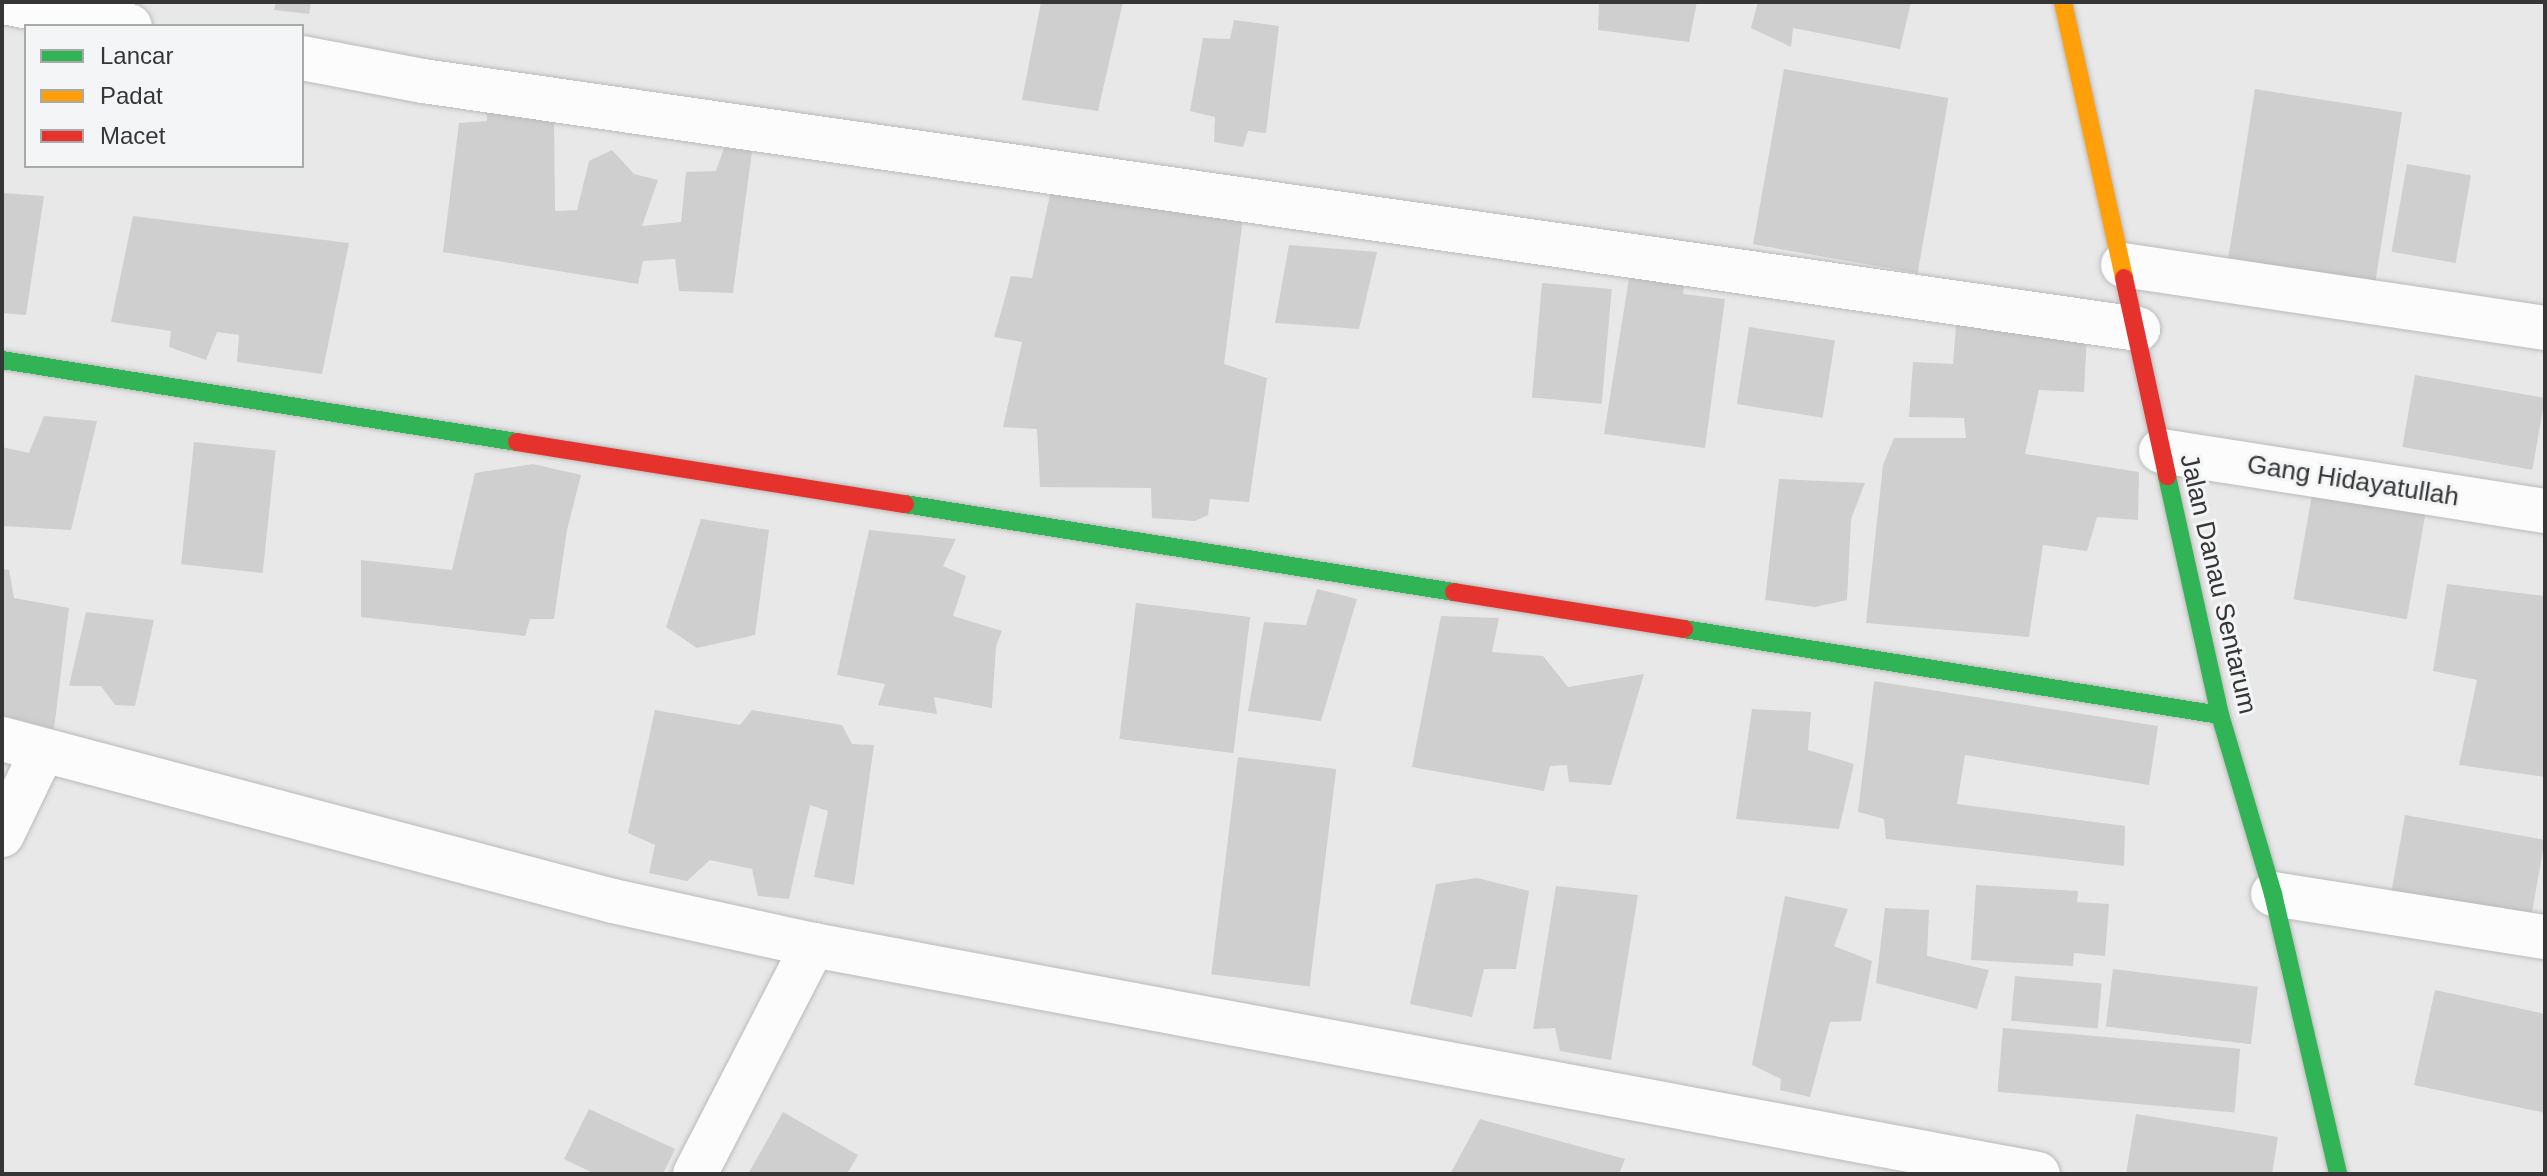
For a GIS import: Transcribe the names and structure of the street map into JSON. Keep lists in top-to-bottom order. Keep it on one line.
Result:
{"streets":{"street":["Gang Hidayatullah","Jalan Danau Sentarum"]},"crossings":[["Gang Hidayatullah","Jalan Danau Sentarum"]],"legend":["Lancar","Padat","Macet"]}
